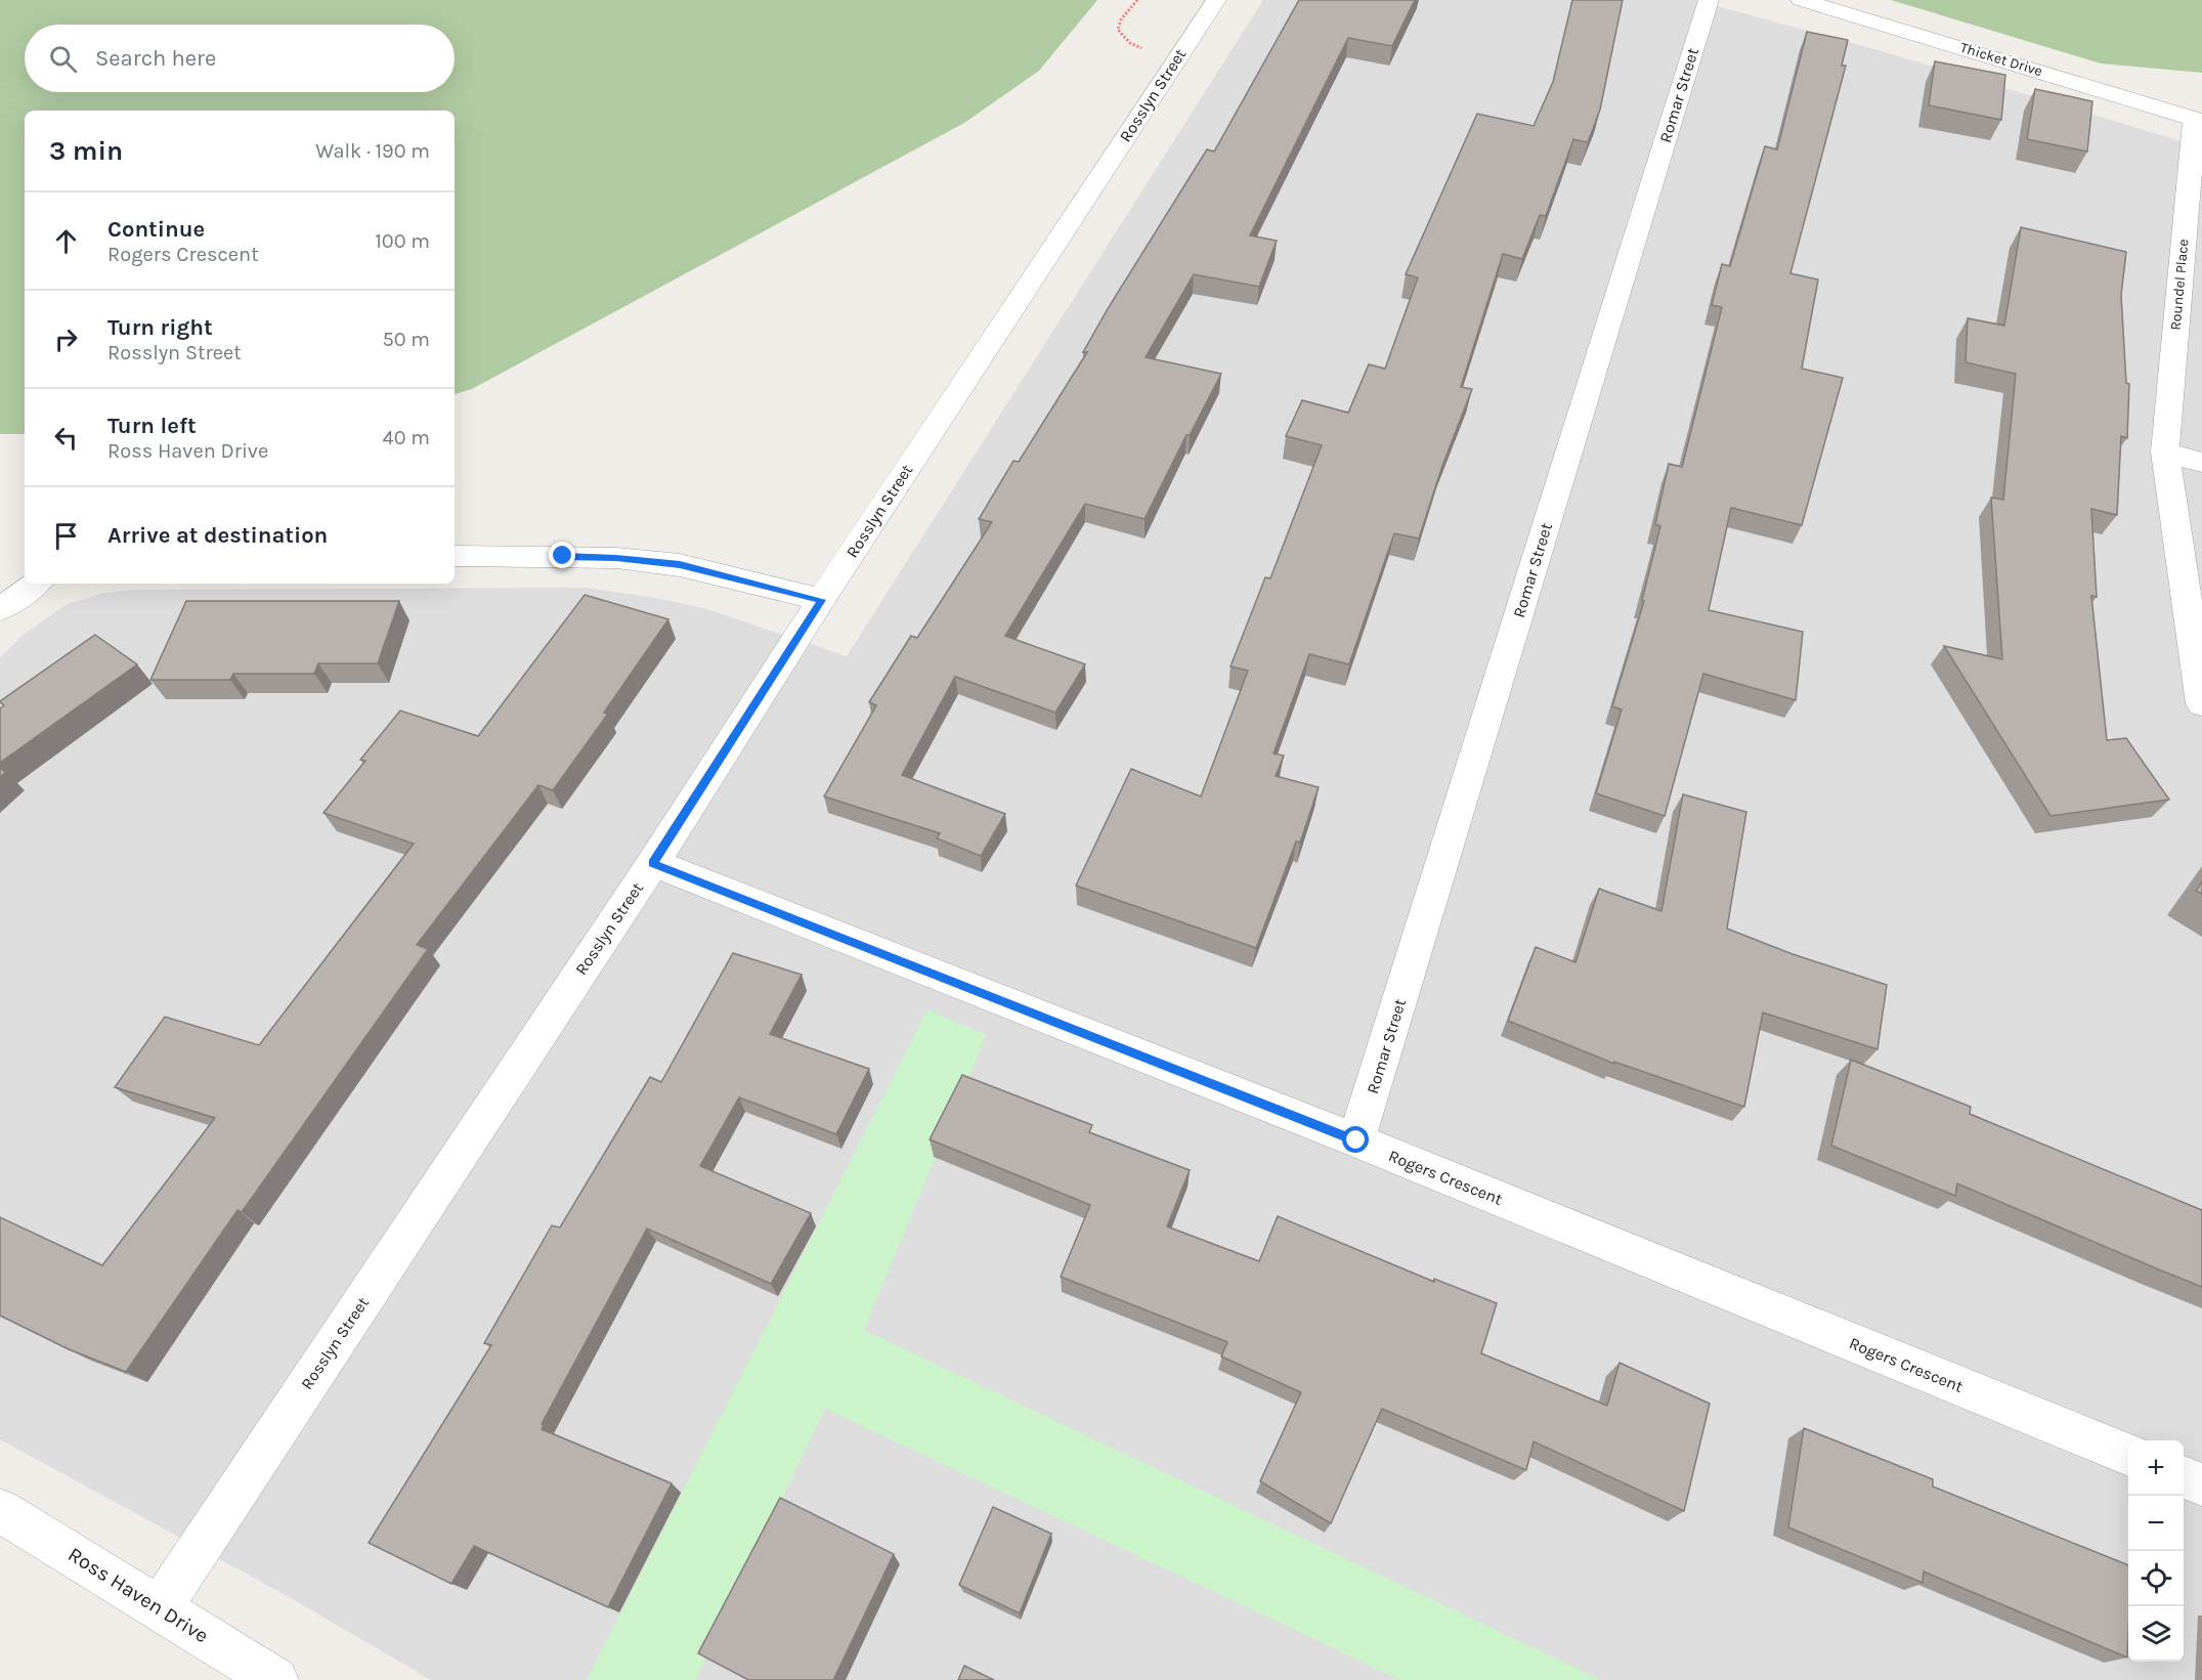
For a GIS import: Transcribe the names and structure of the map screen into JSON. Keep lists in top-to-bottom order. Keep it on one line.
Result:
{"streets":{"street":["Thicket Drive","Rosslyn Street","Romar Street","Roundel Place","Rogers Crescent","Ross Haven Drive"]},"crossings":[["Thicket Drive","Roundel Place"],["Rosslyn Street","Rogers Crescent"],["Rosslyn Street","Ross Haven Drive"],["Romar Street","Rogers Crescent"]],"page":{"search":"Search here","heading":["3 min","Walk · 190 m"],"list":[["Continue","Rogers Crescent","100 m"],["Turn right","Rosslyn Street","50 m"],["Turn left","Ross Haven Drive","40 m"],"Arrive at destination"],"map_buttons":["+","−"]}}
